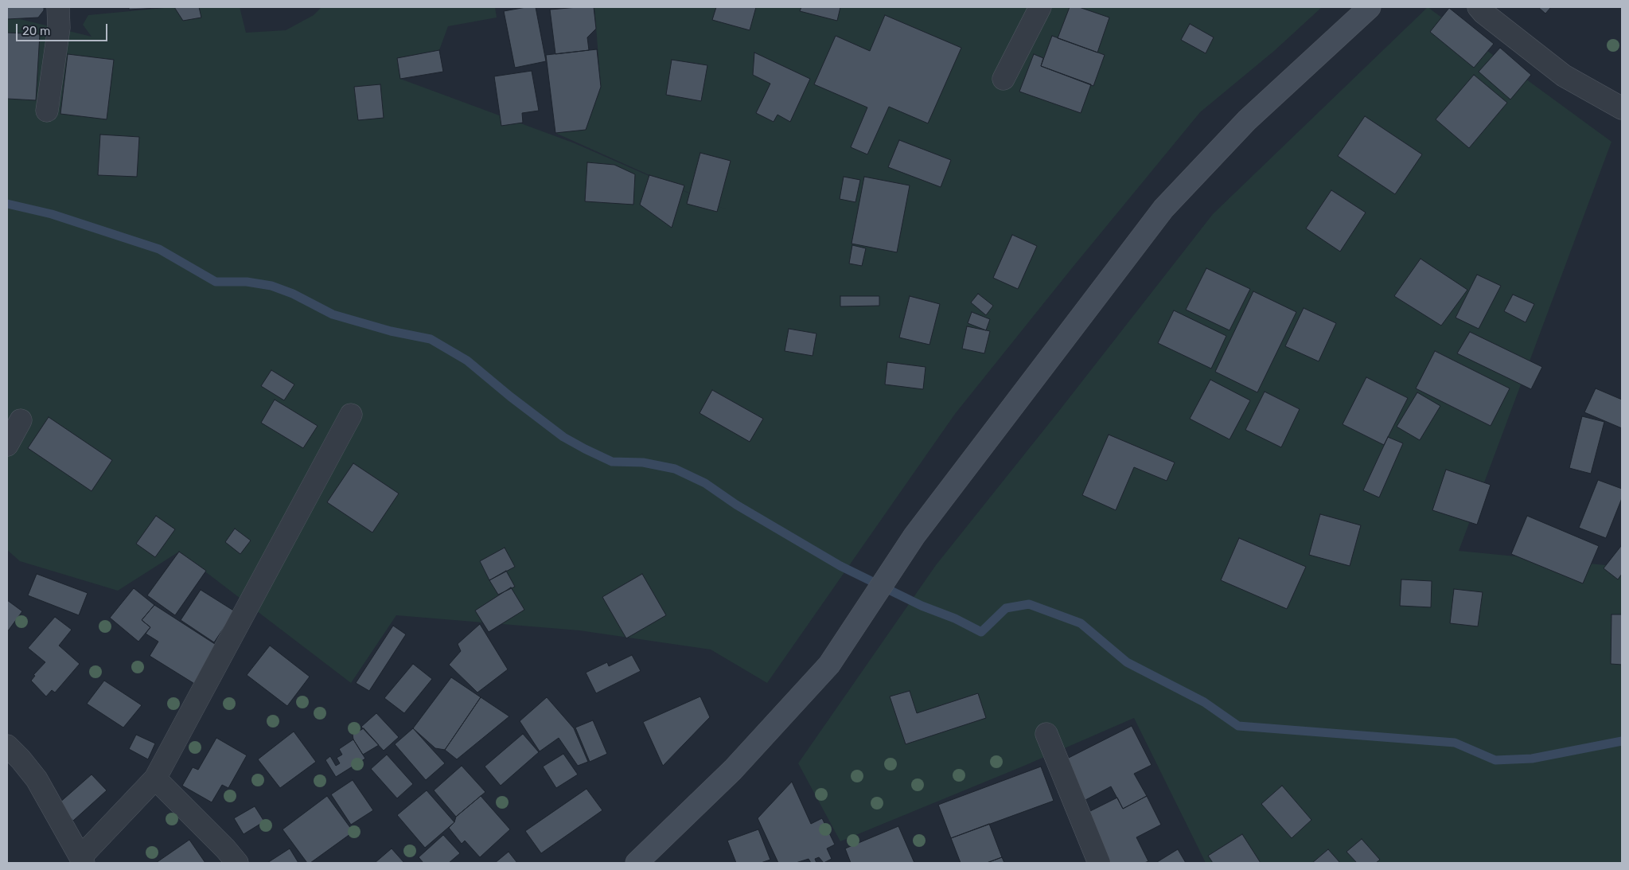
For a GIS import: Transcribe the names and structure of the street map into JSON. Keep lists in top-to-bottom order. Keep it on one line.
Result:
{"scale_bar":"20 m"}
